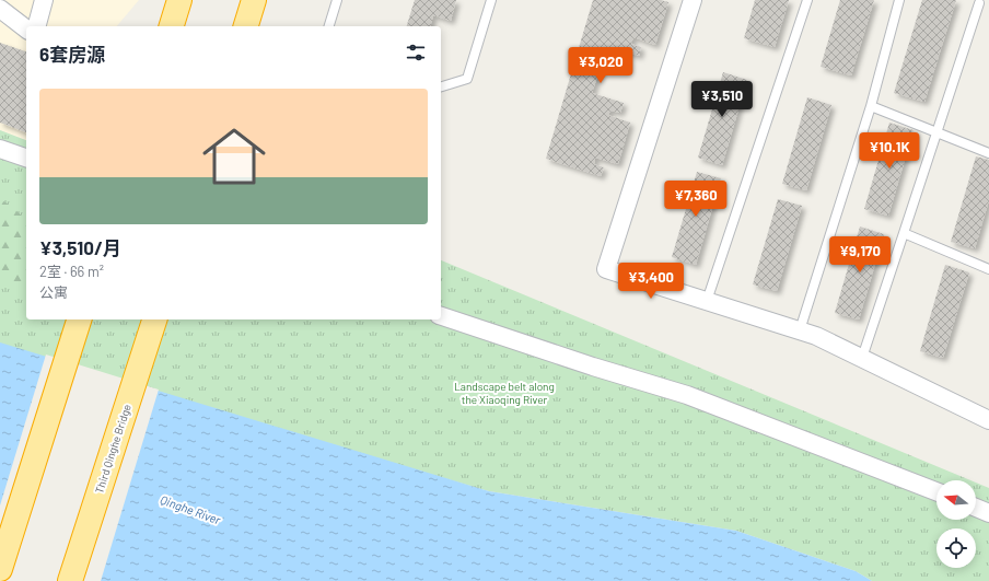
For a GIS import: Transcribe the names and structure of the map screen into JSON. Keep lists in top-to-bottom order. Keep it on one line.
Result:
{"streets":{"highway":["Third Qinghe Bridge"]},"water":["Qinghe River"],"parks":["Landscape belt along the Xiaoqing River"],"north":"left","page":{"heading":"6套房源","price":["¥3,020","¥3,510","¥10.1K","¥7,360","¥9,170","¥3,400"],"list":[{"name":"¥3,510/月","note":"2室 · 66 m² · 公寓"}]}}
